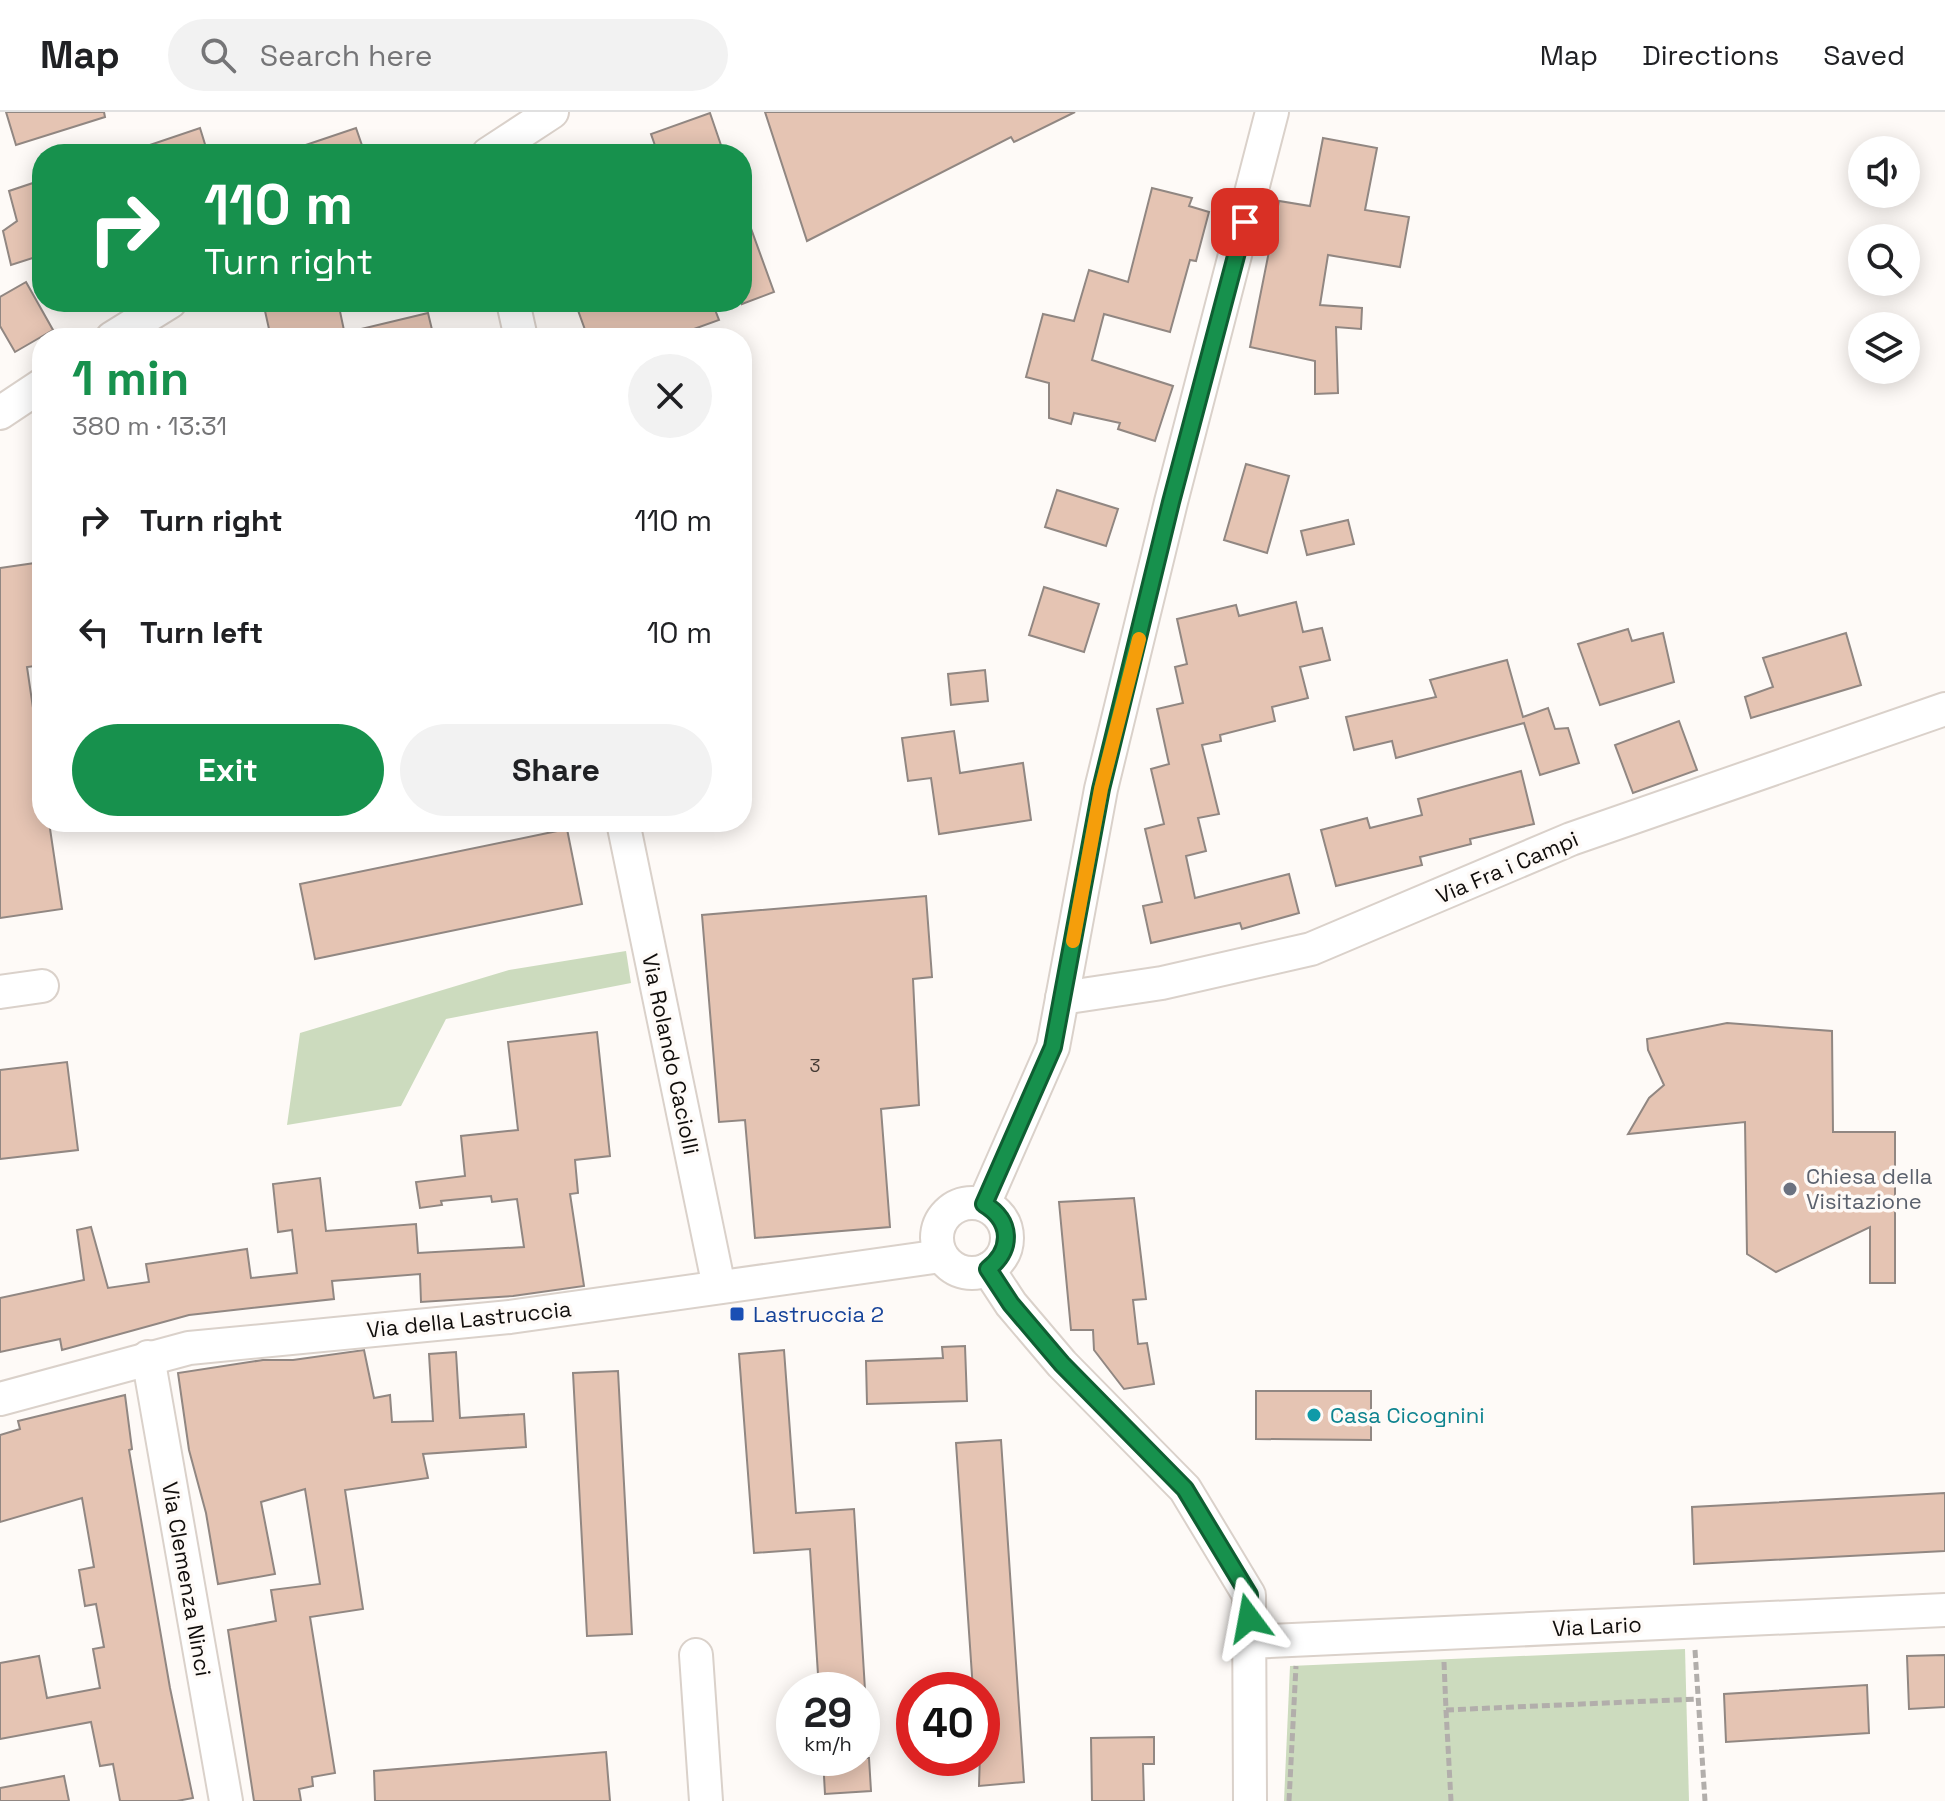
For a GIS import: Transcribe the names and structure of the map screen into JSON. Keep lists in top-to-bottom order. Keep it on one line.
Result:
{"streets":{"street":["Via Fra i Campi","Via Rolando Caciolli","Via della Lastruccia","Via Clemenza Ninci","Via Lario"]},"crossings":[["Via Rolando Caciolli","Via della Lastruccia"],["Via della Lastruccia","Via Clemenza Ninci"]],"places":{"other":["Chiesa della Visitazione","Casa Cicognini"],"transit":["Lastruccia 2"]},"house_numbers":["3"],"page":{"header":"Map","search":"Search here","nav":["Map","Directions","Saved"],"turn":["110 m","Turn right"],"heading":["1 min","380 m · 13:31"],"list":[{"name":"Turn right","value":"110 m"},{"name":"Turn left","value":"10 m"}],"buttons":["Exit","Share"],"speed":"29 km/h","limit":"40"}}
